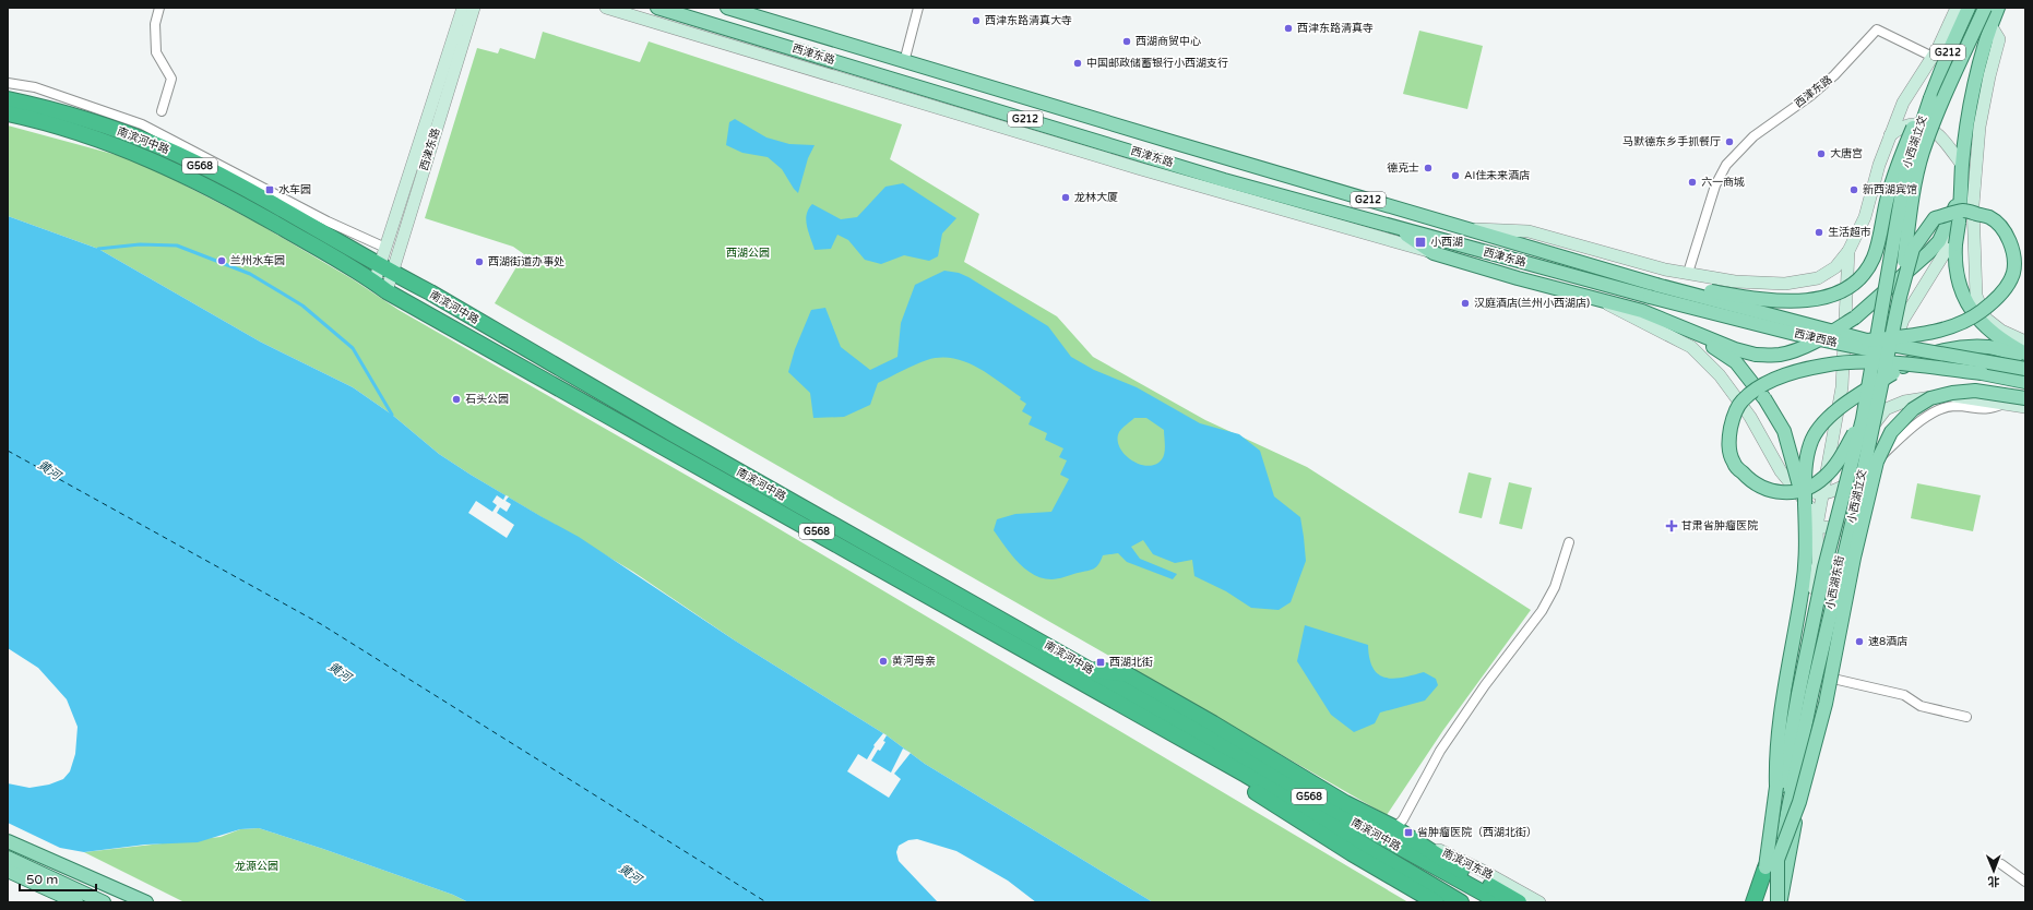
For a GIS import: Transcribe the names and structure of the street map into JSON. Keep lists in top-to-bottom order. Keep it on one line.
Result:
{"streets":{"highway":["南滨河中路","G568"],"main road":["G212","西津东路","小西湖立交","西津西路"],"street":["小西湖东街","南滨河东路"]},"crossings":[["G212","小西湖立交"],["西津东路","南滨河中路"],["西津东路","西津西路"]],"water":["黄河"],"parks":["西湖公园","龙源公园"],"places":{"other":["西津东路清真大寺","西津东路清真寺","西湖商贸中心","中国邮政储蓄银行小西湖支行","马默德东乡手抓餐厅","大唐宫","德克士","AI住未来酒店","六一商城","新西湖宾馆","龙林大厦","生活超市","兰州水车园","西湖街道办事处","汉庭酒店(兰州小西湖店)","石头公园","速8酒店","黄河母亲"],"transit":["水车园","小西湖","西湖北街","省肿瘤医院（西湖北街）"],"health":["甘肃省肿瘤医院"]},"scale_bar":"50 m","north":"bottom"}
